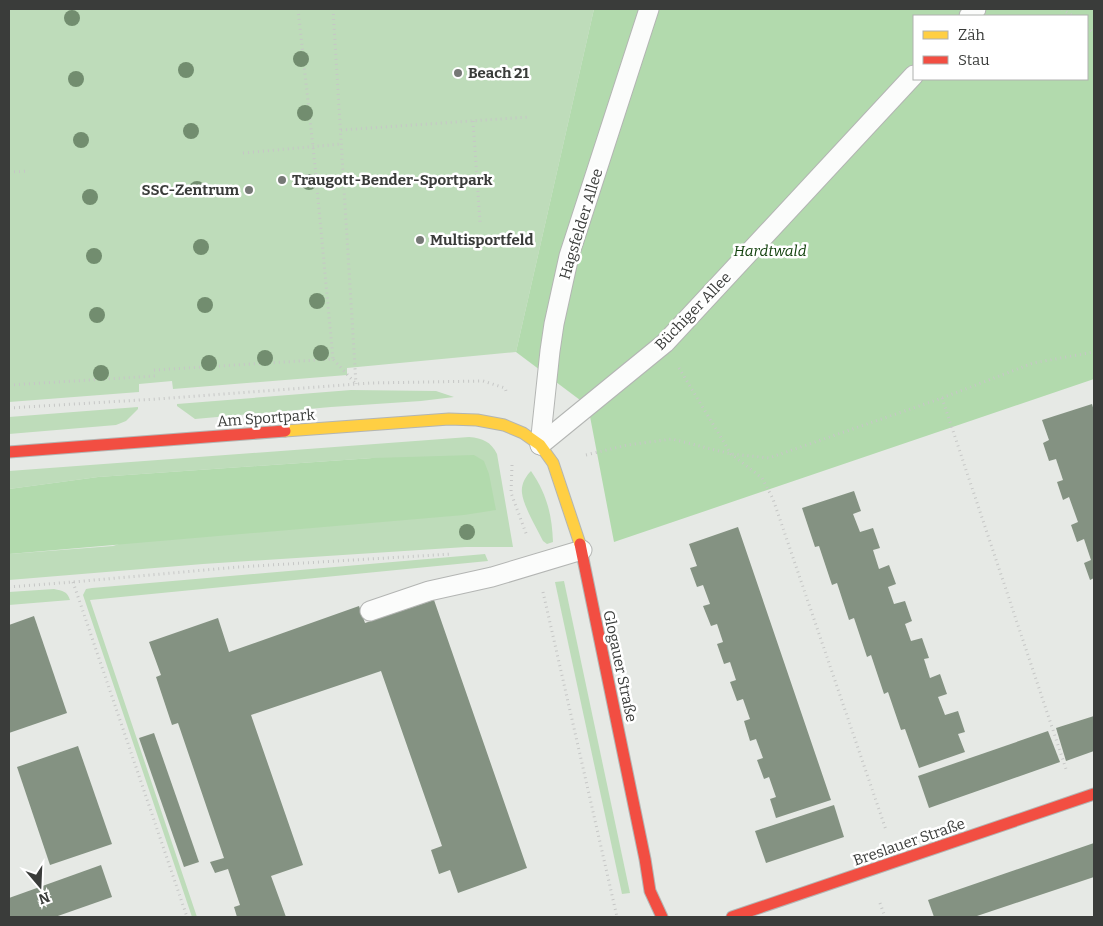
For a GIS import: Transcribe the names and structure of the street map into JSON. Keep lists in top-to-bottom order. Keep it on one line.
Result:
{"streets":{"street":["Am Sportpark","Glogauer Straße","Breslauer Straße"],"lane":["Hagsfelder Allee","Büchiger Allee"]},"crossings":[["Hagsfelder Allee","Büchiger Allee"],["Hagsfelder Allee","Glogauer Straße"],["Büchiger Allee","Glogauer Straße"],["Am Sportpark","Glogauer Straße"]],"parks":["Hardtwald"],"places":["Beach 21","Traugott-Bender-Sportpark","SSC-Zentrum","Multisportfeld"],"legend":["Zäh","Stau"],"north":"bottom"}
